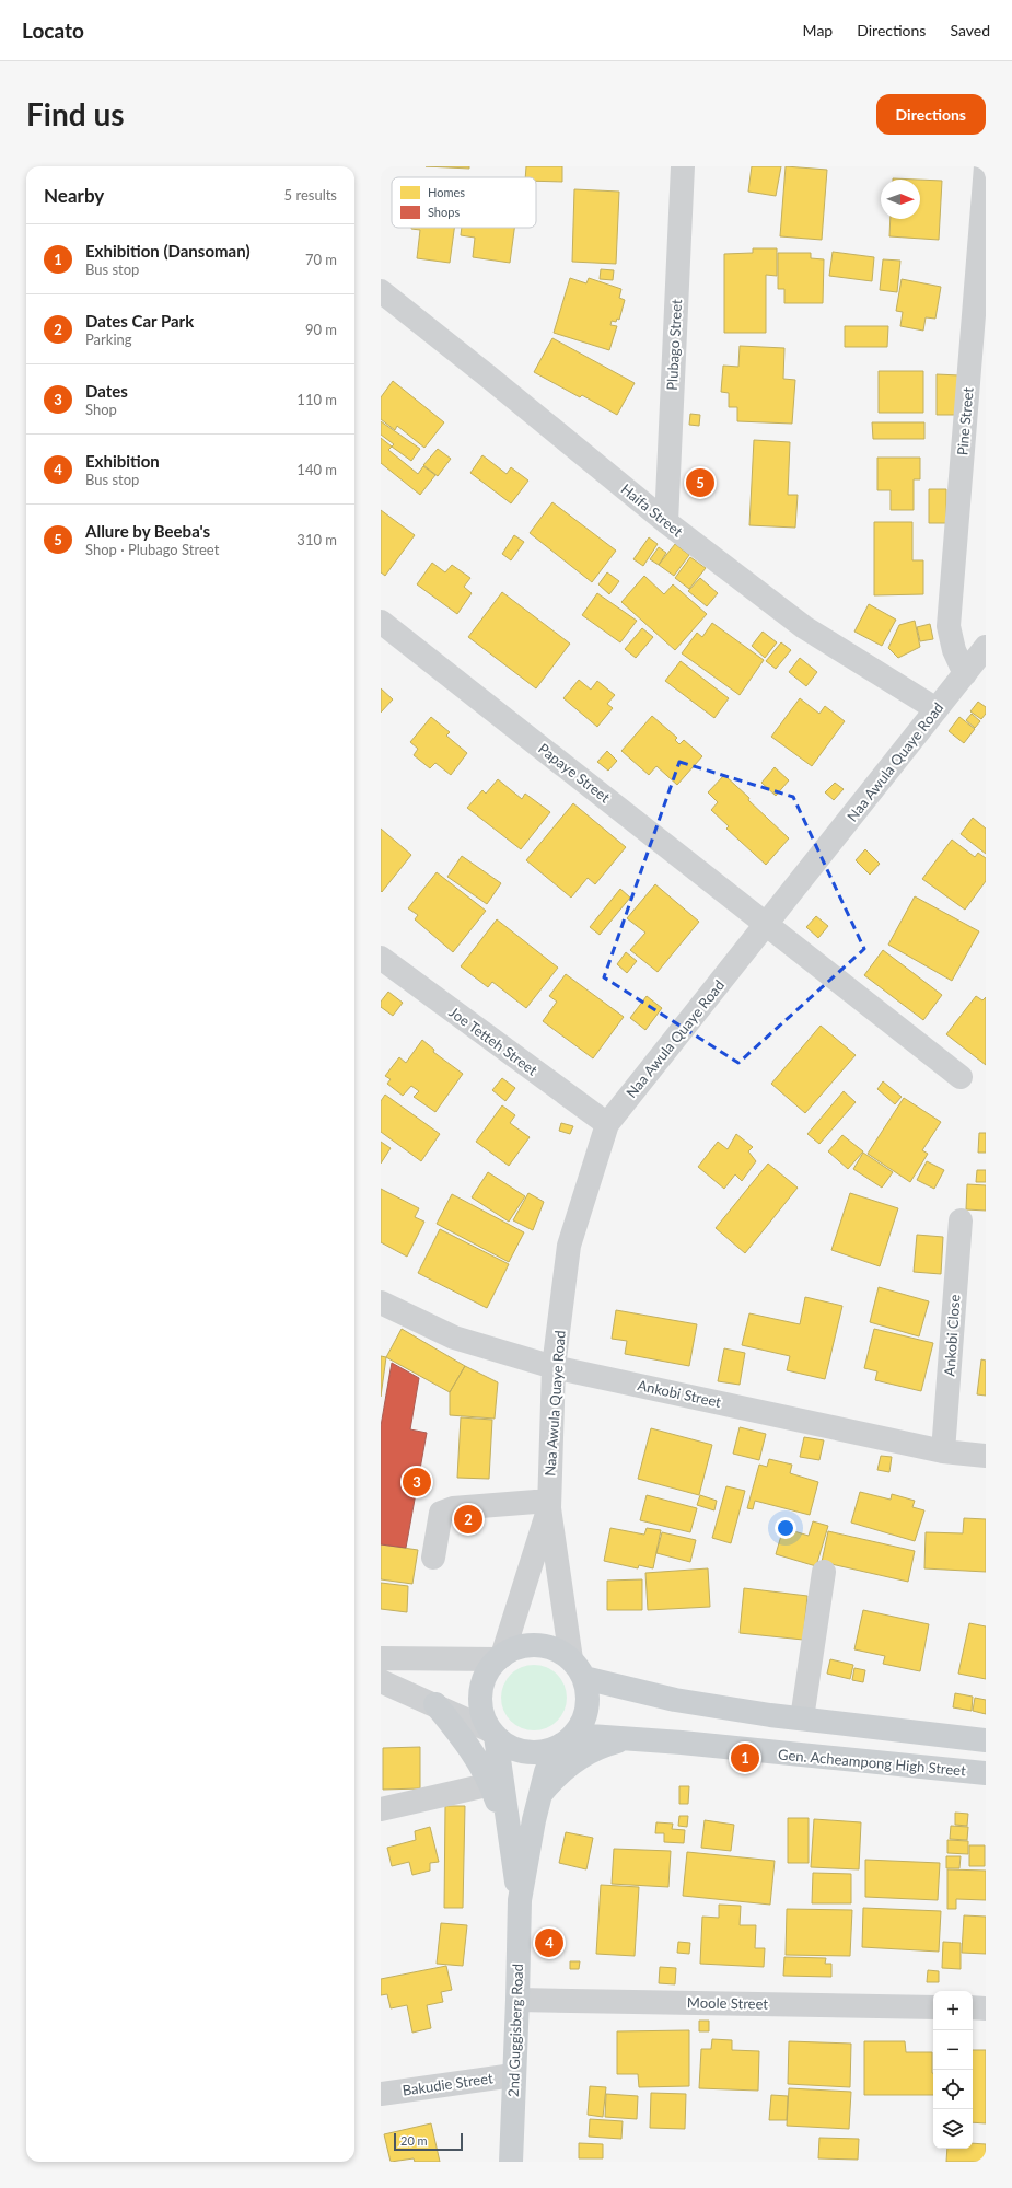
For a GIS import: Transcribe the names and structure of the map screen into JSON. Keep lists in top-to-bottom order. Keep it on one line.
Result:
{"streets":{"main road":["Gen. Acheampong High Street","2nd Guggisberg Road"],"street":["Plubago Street","Pine Street","Haifa Street","Naa Awula Quaye Road","Papaye Street","Joe Tetteh Street","Ankobi Close","Ankobi Street","Moole Street","Bakudie Street"]},"crossings":[["Plubago Street","Haifa Street"],["Pine Street","Naa Awula Quaye Road"],["Haifa Street","Naa Awula Quaye Road"],["Naa Awula Quaye Road","Papaye Street"],["Naa Awula Quaye Road","Joe Tetteh Street"],["Naa Awula Quaye Road","Ankobi Street"],["Naa Awula Quaye Road","Gen. Acheampong High Street"],["Naa Awula Quaye Road","2nd Guggisberg Road"],["Ankobi Close","Ankobi Street"],["Gen. Acheampong High Street","2nd Guggisberg Road"],["Moole Street","2nd Guggisberg Road"],["2nd Guggisberg Road","Bakudie Street"]],"legend":["Homes","Shops"],"scale_bar":"20 m","north":"right","page":{"header":"Locato","nav":["Map","Directions","Saved"],"buttons":"Directions","title":"Find us","heading":["Nearby","5 results"],"list":[{"mark":"1","name":"Exhibition (Dansoman)","note":"Bus stop","value":"70 m"},{"mark":"2","name":"Dates Car Park","note":"Parking","value":"90 m"},{"mark":"3","name":"Dates","note":"Shop","value":"110 m"},{"mark":"4","name":"Exhibition","note":"Bus stop","value":"140 m"},{"mark":"5","name":"Allure by Beeba's","note":"Shop · Plubago Street","value":"310 m"}],"pins":["5","3","2","1","4"],"map_buttons":["+","−"],"scale":"20 m"}}
